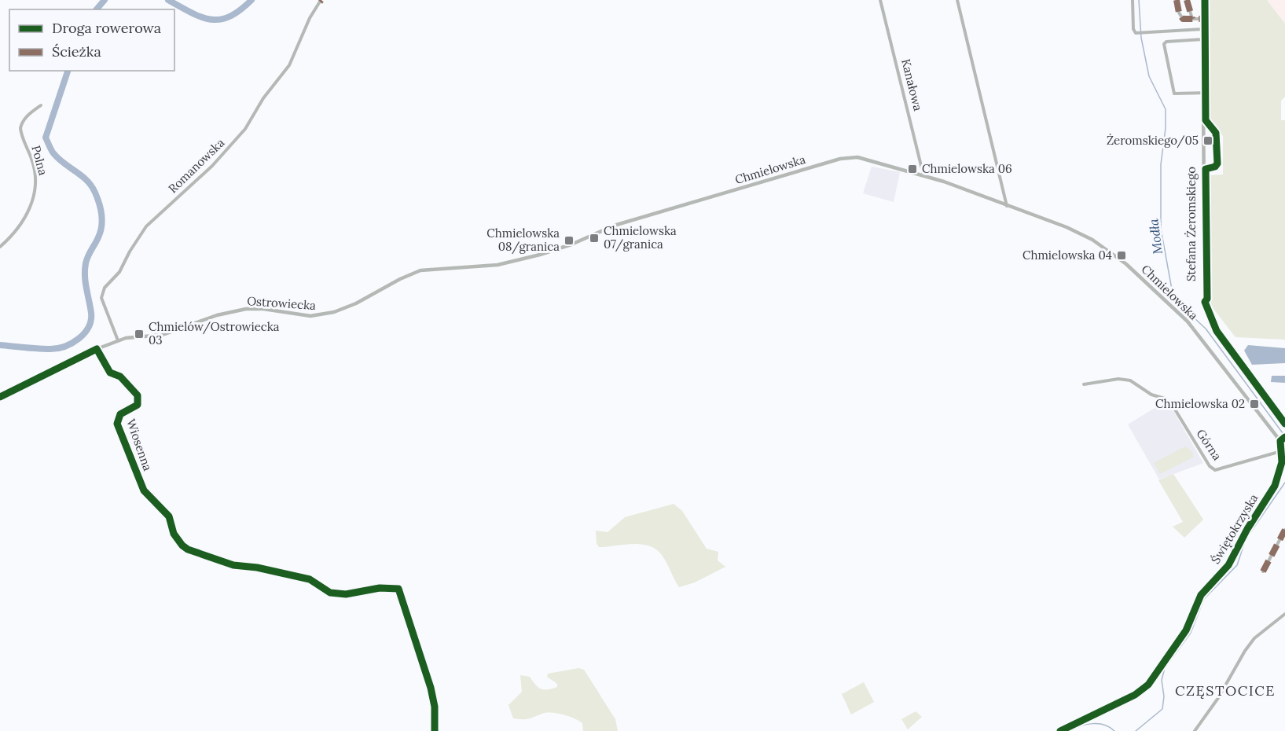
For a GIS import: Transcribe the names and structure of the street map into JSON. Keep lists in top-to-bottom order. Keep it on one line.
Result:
{"streets":{"street":["Kanałowa","Polna","Romanowska","Chmielowska","Stefana Żeromskiego","Ostrowiecka","Wiosenna","Górna","Świętokrzyska"]},"crossings":[["Kanałowa","Chmielowska"],["Romanowska","Ostrowiecka"],["Chmielowska","Ostrowiecka"],["Chmielowska","Świętokrzyska"],["Ostrowiecka","Wiosenna"],["Górna","Świętokrzyska"]],"districts":["CZĘSTOCICE"],"water":["Modła"],"places":{"transit":["Żeromskiego/05","Chmielowska 06","Chmielowska 07/granica","Chmielowska 08/granica","Chmielowska 04","Chmielów/Ostrowiecka 03","Chmielowska 02"]},"legend":["Droga rowerowa","Ścieżka"]}
